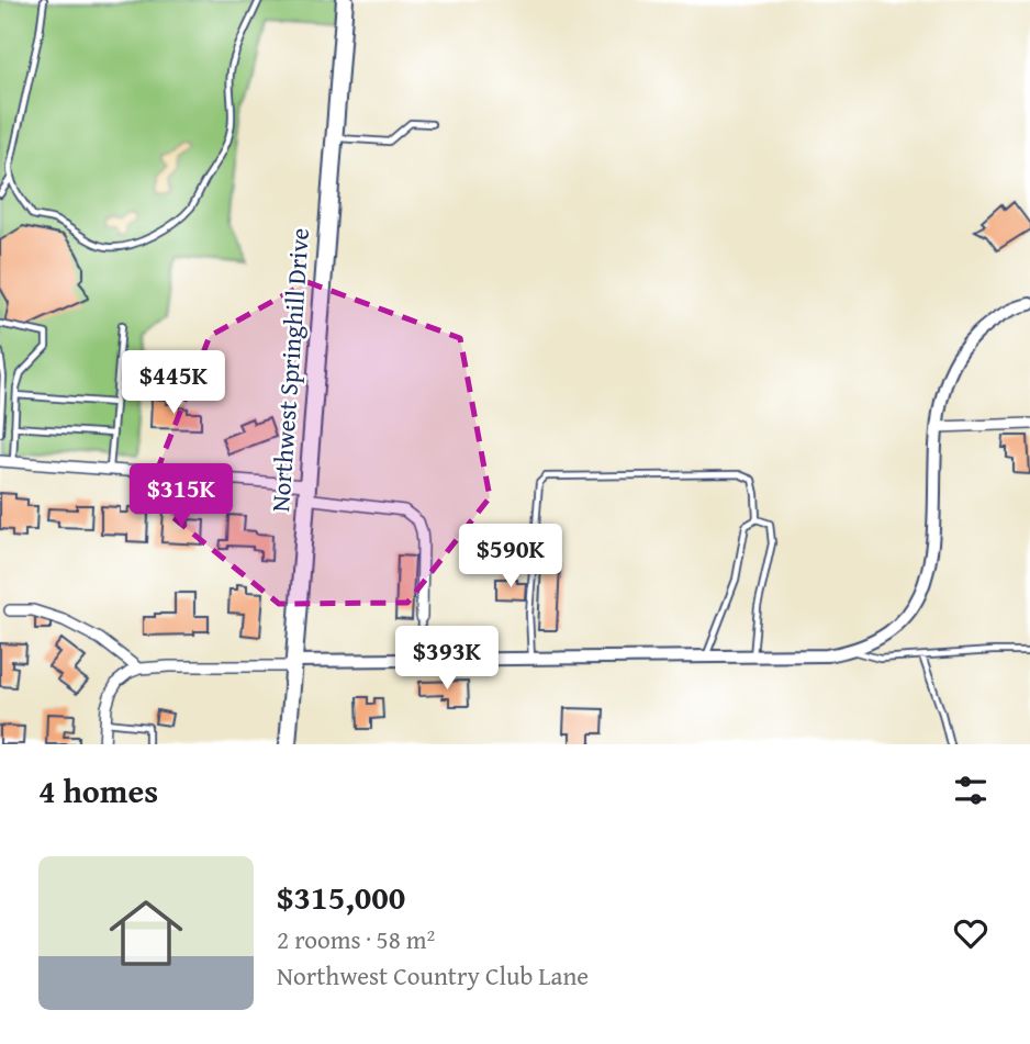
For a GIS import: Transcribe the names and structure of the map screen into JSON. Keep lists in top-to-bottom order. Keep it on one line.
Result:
{"streets":{"main road":["Northwest Springhill Drive"]},"page":{"price":["$445K","$315K","$590K","$393K"],"heading":"4 homes","list":[{"name":"$315,000","note":"2 rooms · 58 m² · Northwest Country Club Lane"}]}}
